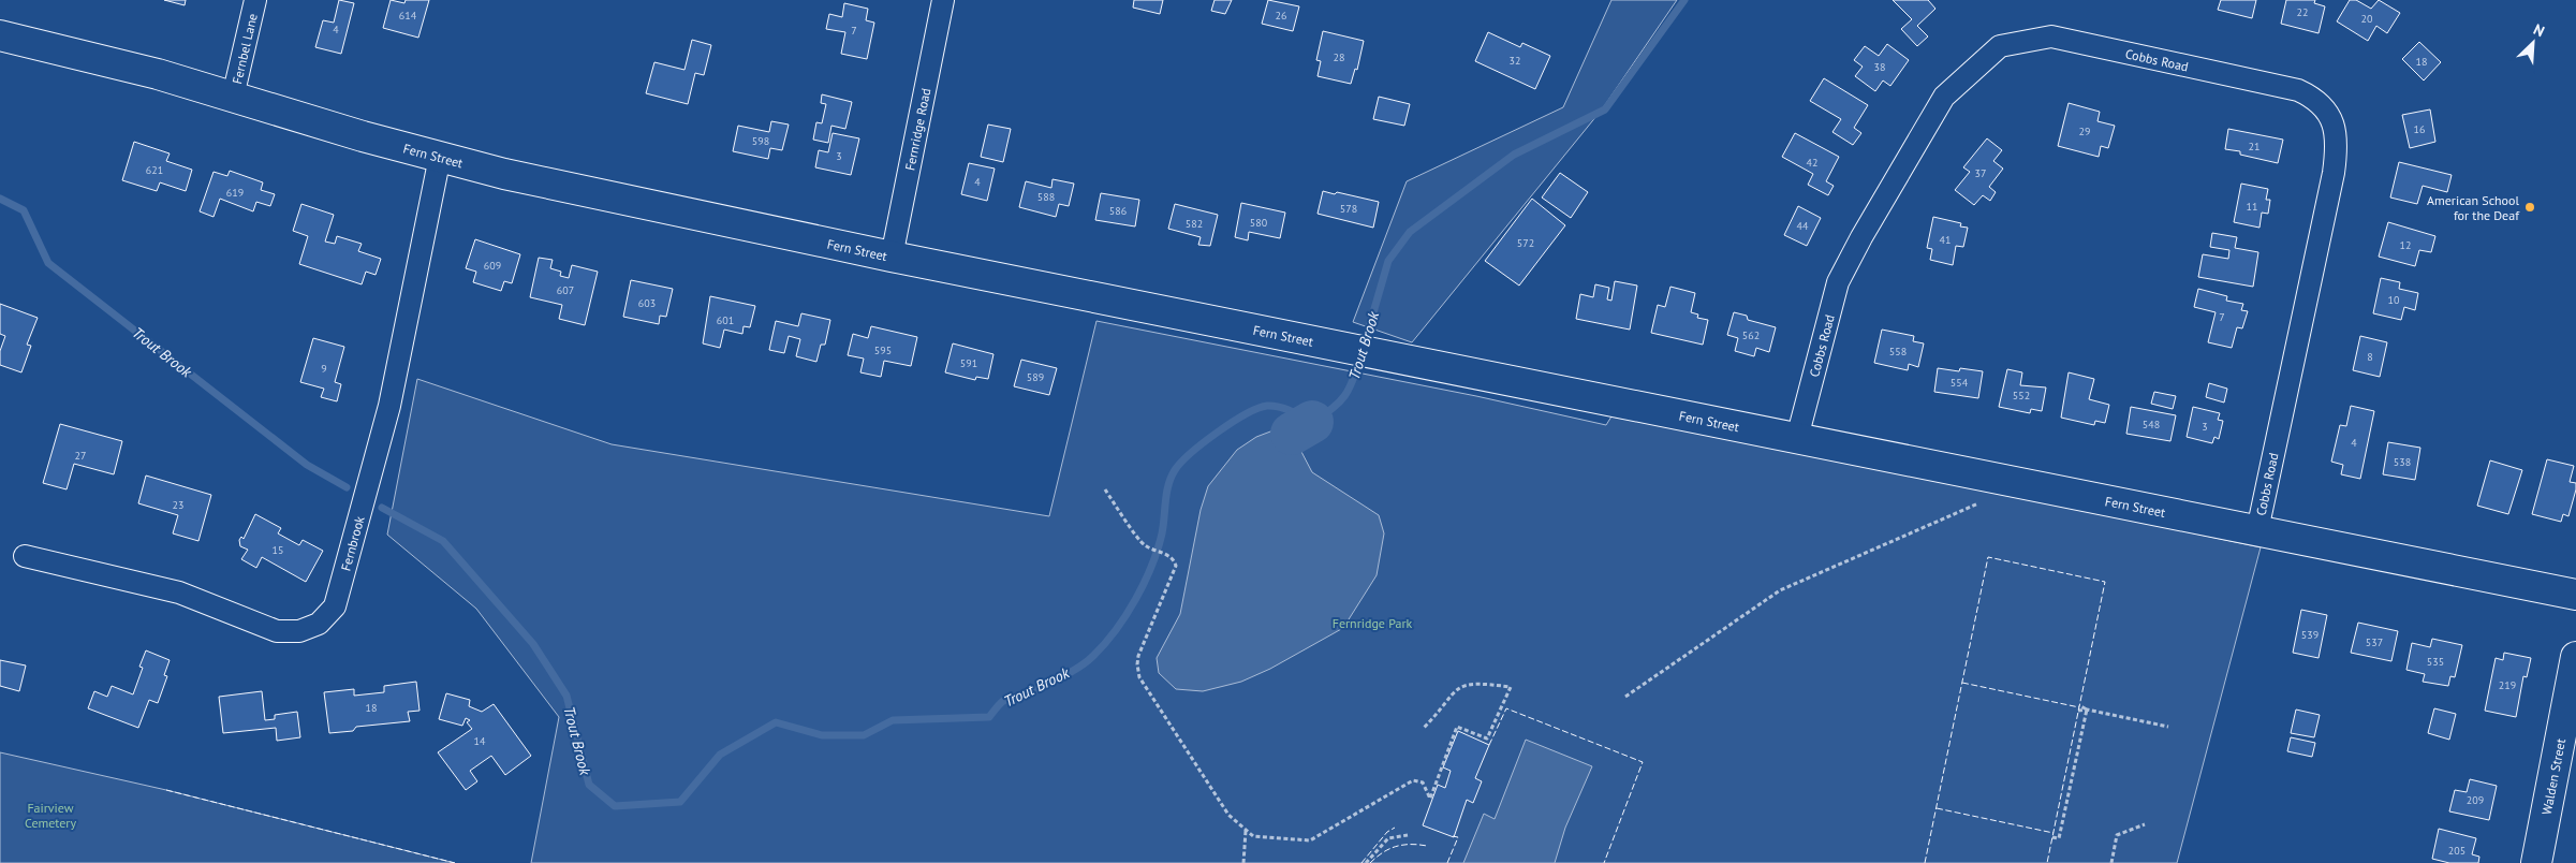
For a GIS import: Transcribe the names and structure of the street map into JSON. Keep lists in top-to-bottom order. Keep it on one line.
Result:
{"streets":{"street":["Fernbel Lane","Cobbs Road","Fernridge Road","Fern Street","Fernbrook","Walden Street"]},"crossings":[["Fernbel Lane","Fern Street"],["Cobbs Road","Fern Street"],["Fernridge Road","Fern Street"],["Fern Street","Fernbrook"]],"water":["Trout Brook"],"parks":["Fernridge Park","Fairview Cemetery"],"places":["American School for the Deaf"],"house_numbers":["22","614","26","20","4","7","28","32","18","38","16","29","598","21","3","42","621","37","4","619","588","11","578","586","580","582","44","41","572","12","609","607","10","603","7","601","562","595","558","8","591","9","589","554","552","548","3","4","27","538","23","15","539","537","535","219","18","14","209","205"],"north":"top right"}
